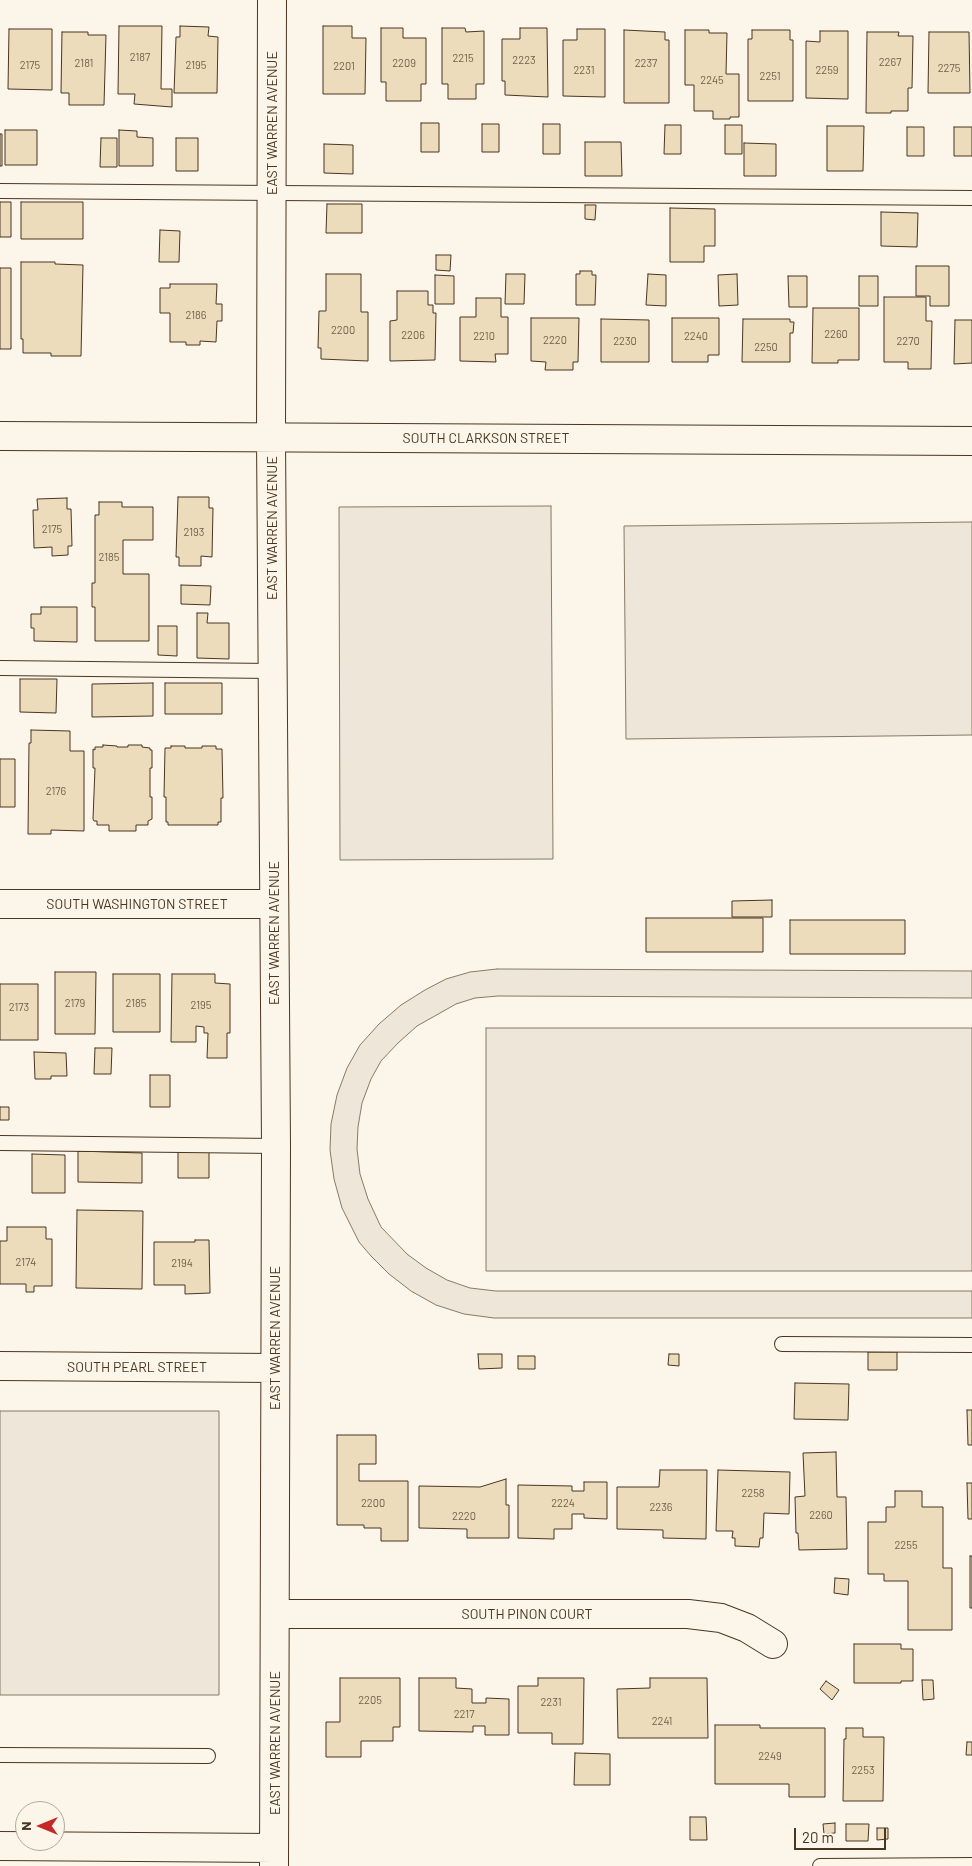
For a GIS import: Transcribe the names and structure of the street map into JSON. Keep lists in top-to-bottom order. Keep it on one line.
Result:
{"streets":{"street":["EAST WARREN AVENUE","SOUTH CLARKSON STREET","SOUTH WASHINGTON STREET","SOUTH PEARL STREET","SOUTH PINON COURT"]},"crossings":[["EAST WARREN AVENUE","SOUTH CLARKSON STREET"],["EAST WARREN AVENUE","SOUTH WASHINGTON STREET"],["EAST WARREN AVENUE","SOUTH PEARL STREET"],["EAST WARREN AVENUE","SOUTH PINON COURT"]],"house_numbers":["2187","2215","2223","2267","2181","2209","2237","2175","2195","2201","2275","2231","2259","2251","2245","2186","2200","2260","2206","2210","2240","2220","2230","2270","2250","2175","2193","2185","2176","2179","2185","2195","2173","2174","2194","2258","2200","2224","2236","2260","2220","2255","2205","2231","2217","2241","2249","2253"],"scale_bar":"20 m","north":"left"}
